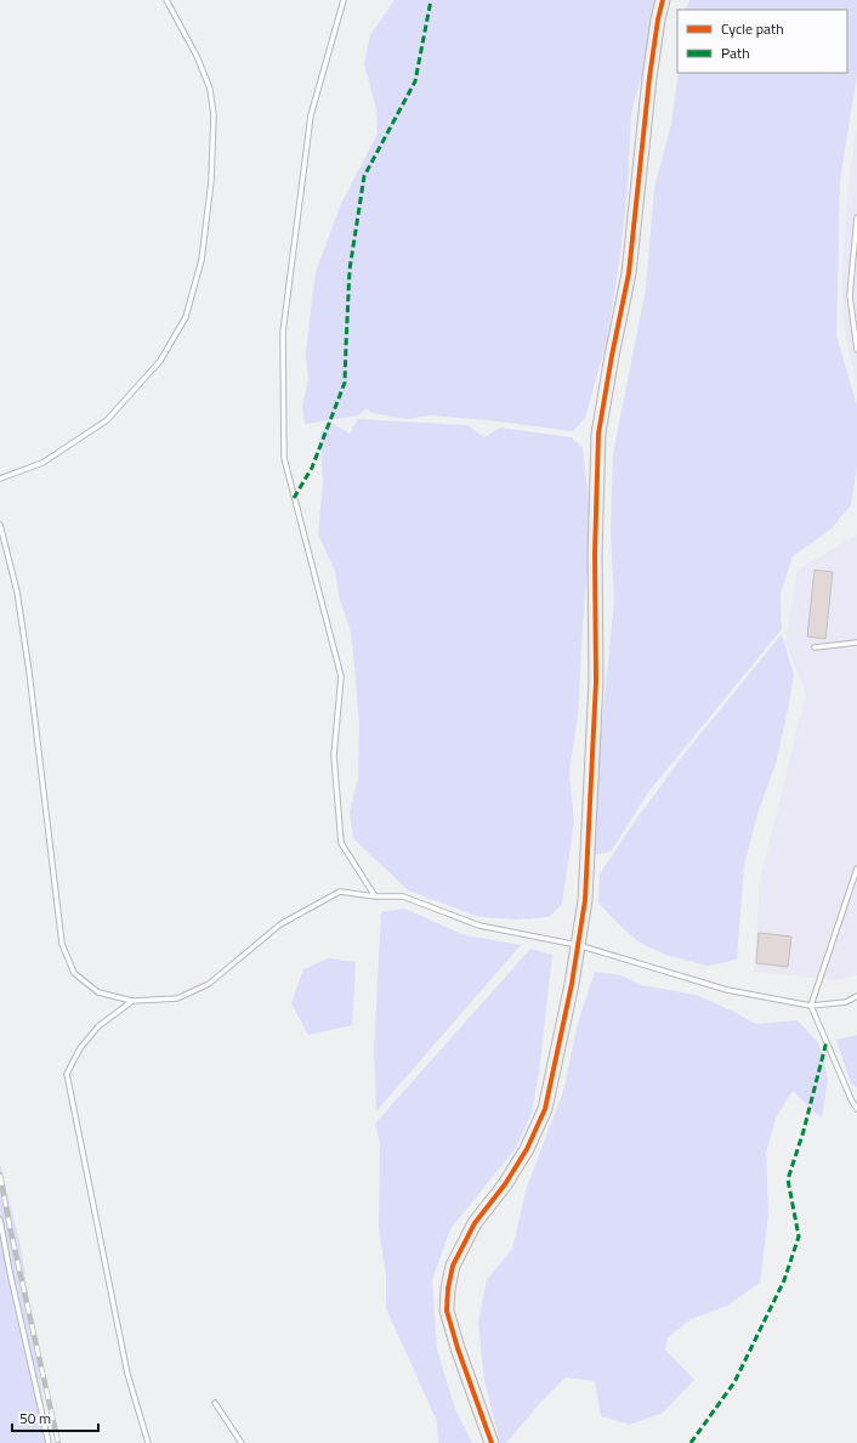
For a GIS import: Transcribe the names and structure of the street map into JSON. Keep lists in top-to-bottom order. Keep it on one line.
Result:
{"legend":["Cycle path","Path"],"scale_bar":"50 m"}
